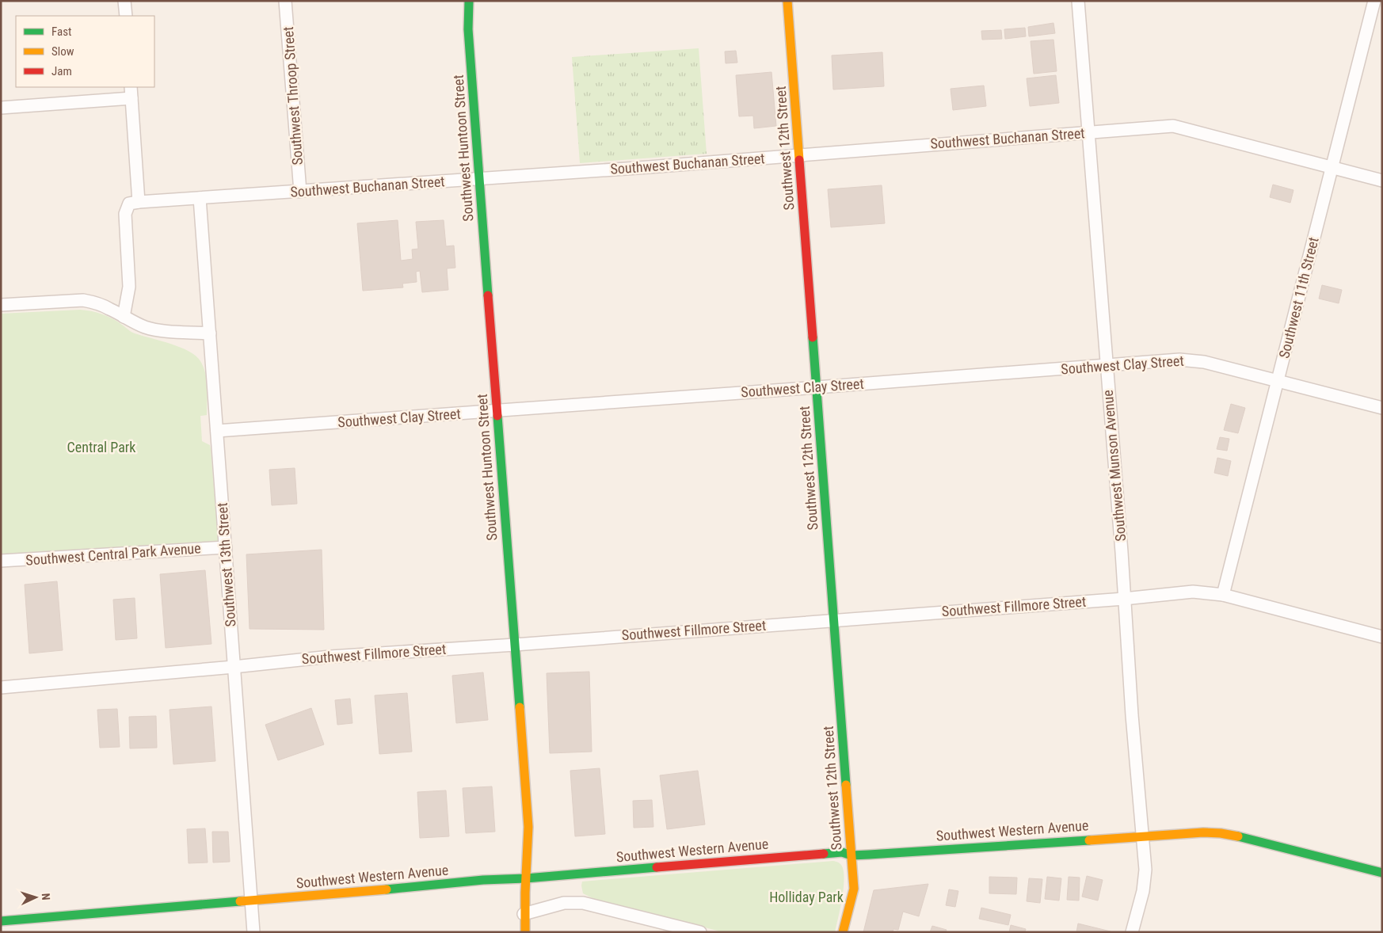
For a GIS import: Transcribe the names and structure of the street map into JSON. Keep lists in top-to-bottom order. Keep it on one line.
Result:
{"streets":{"main road":["Southwest Huntoon Street","Southwest 12th Street","Southwest Western Avenue"],"street":["Southwest Throop Street","Southwest Buchanan Street","Southwest 11th Street","Southwest Clay Street","Southwest Munson Avenue","Southwest Central Park Avenue","Southwest 13th Street","Southwest Fillmore Street"]},"crossings":[["Southwest Throop Street","Southwest Buchanan Street"],["Southwest Buchanan Street","Southwest Huntoon Street"],["Southwest Buchanan Street","Southwest 12th Street"],["Southwest Buchanan Street","Southwest 11th Street"],["Southwest Buchanan Street","Southwest Munson Avenue"],["Southwest Buchanan Street","Southwest 13th Street"],["Southwest Huntoon Street","Southwest Clay Street"],["Southwest Huntoon Street","Southwest Fillmore Street"],["Southwest Huntoon Street","Southwest Western Avenue"],["Southwest 12th Street","Southwest Clay Street"],["Southwest 12th Street","Southwest Fillmore Street"],["Southwest 12th Street","Southwest Western Avenue"],["Southwest 11th Street","Southwest Clay Street"],["Southwest 11th Street","Southwest Fillmore Street"],["Southwest Clay Street","Southwest Munson Avenue"],["Southwest Clay Street","Southwest 13th Street"],["Southwest Munson Avenue","Southwest Fillmore Street"],["Southwest Munson Avenue","Southwest Western Avenue"],["Southwest Central Park Avenue","Southwest 13th Street"],["Southwest 13th Street","Southwest Fillmore Street"],["Southwest 13th Street","Southwest Western Avenue"]],"parks":["Central Park","Holliday Park"],"legend":["Fast","Slow","Jam"],"north":"right"}
